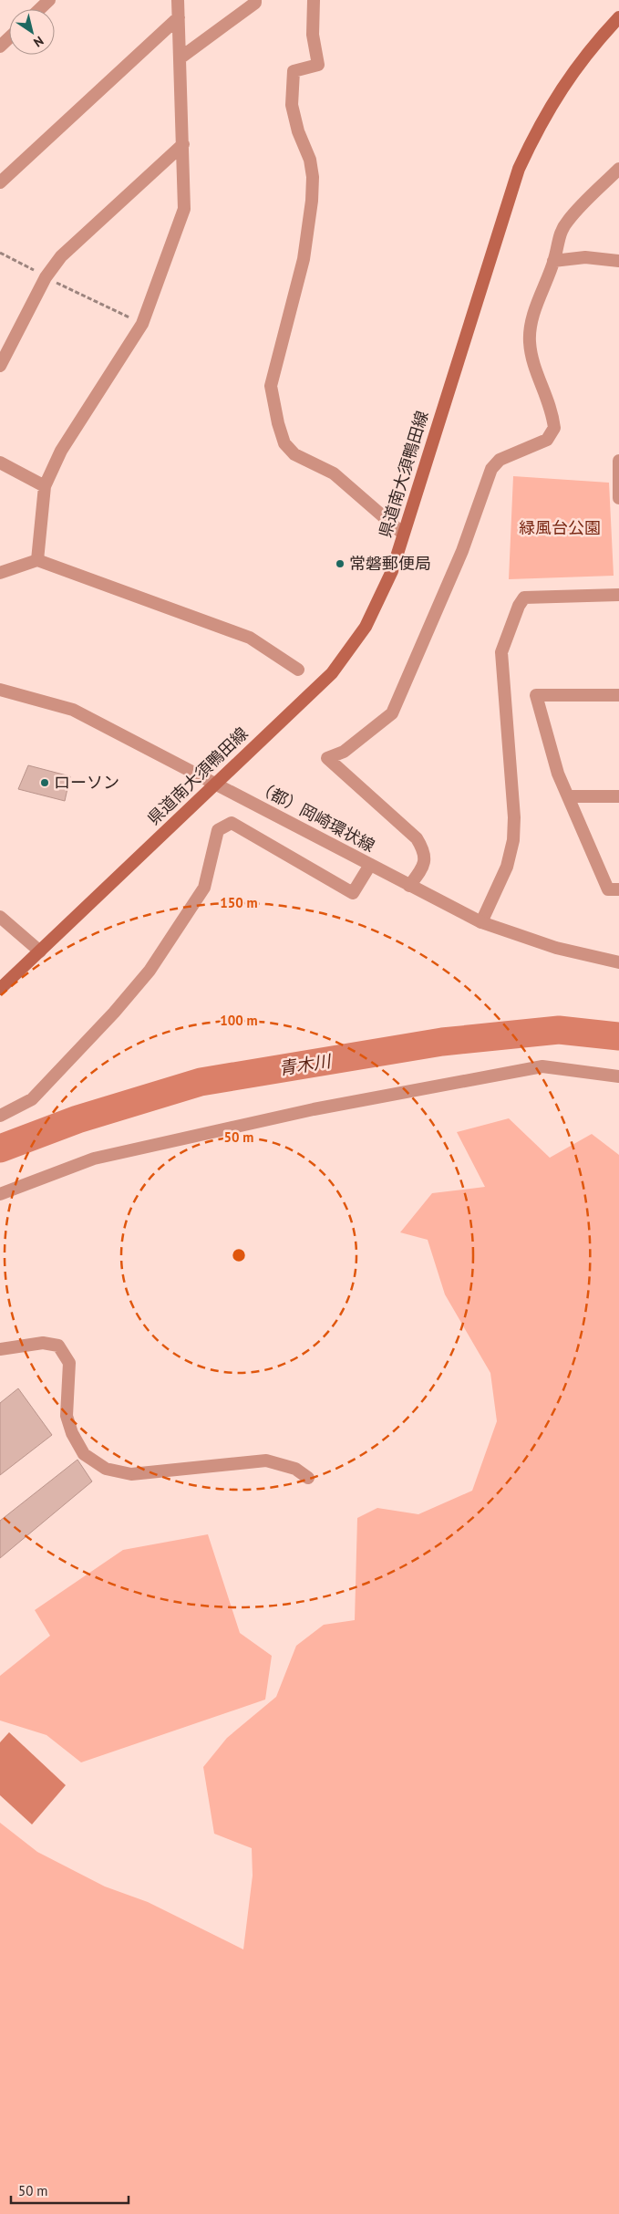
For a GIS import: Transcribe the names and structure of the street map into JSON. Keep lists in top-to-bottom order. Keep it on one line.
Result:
{"streets":{"main road":["県道南大須鴨田線"],"street":["（都）岡崎環状線"]},"crossings":[["県道南大須鴨田線","（都）岡崎環状線"]],"water":["青木川"],"parks":["緑風台公園"],"places":["常磐郵便局","ローソン"],"scale_bar":"50 m","north":"bottom right","rings":["150 m","100 m","50 m"]}
